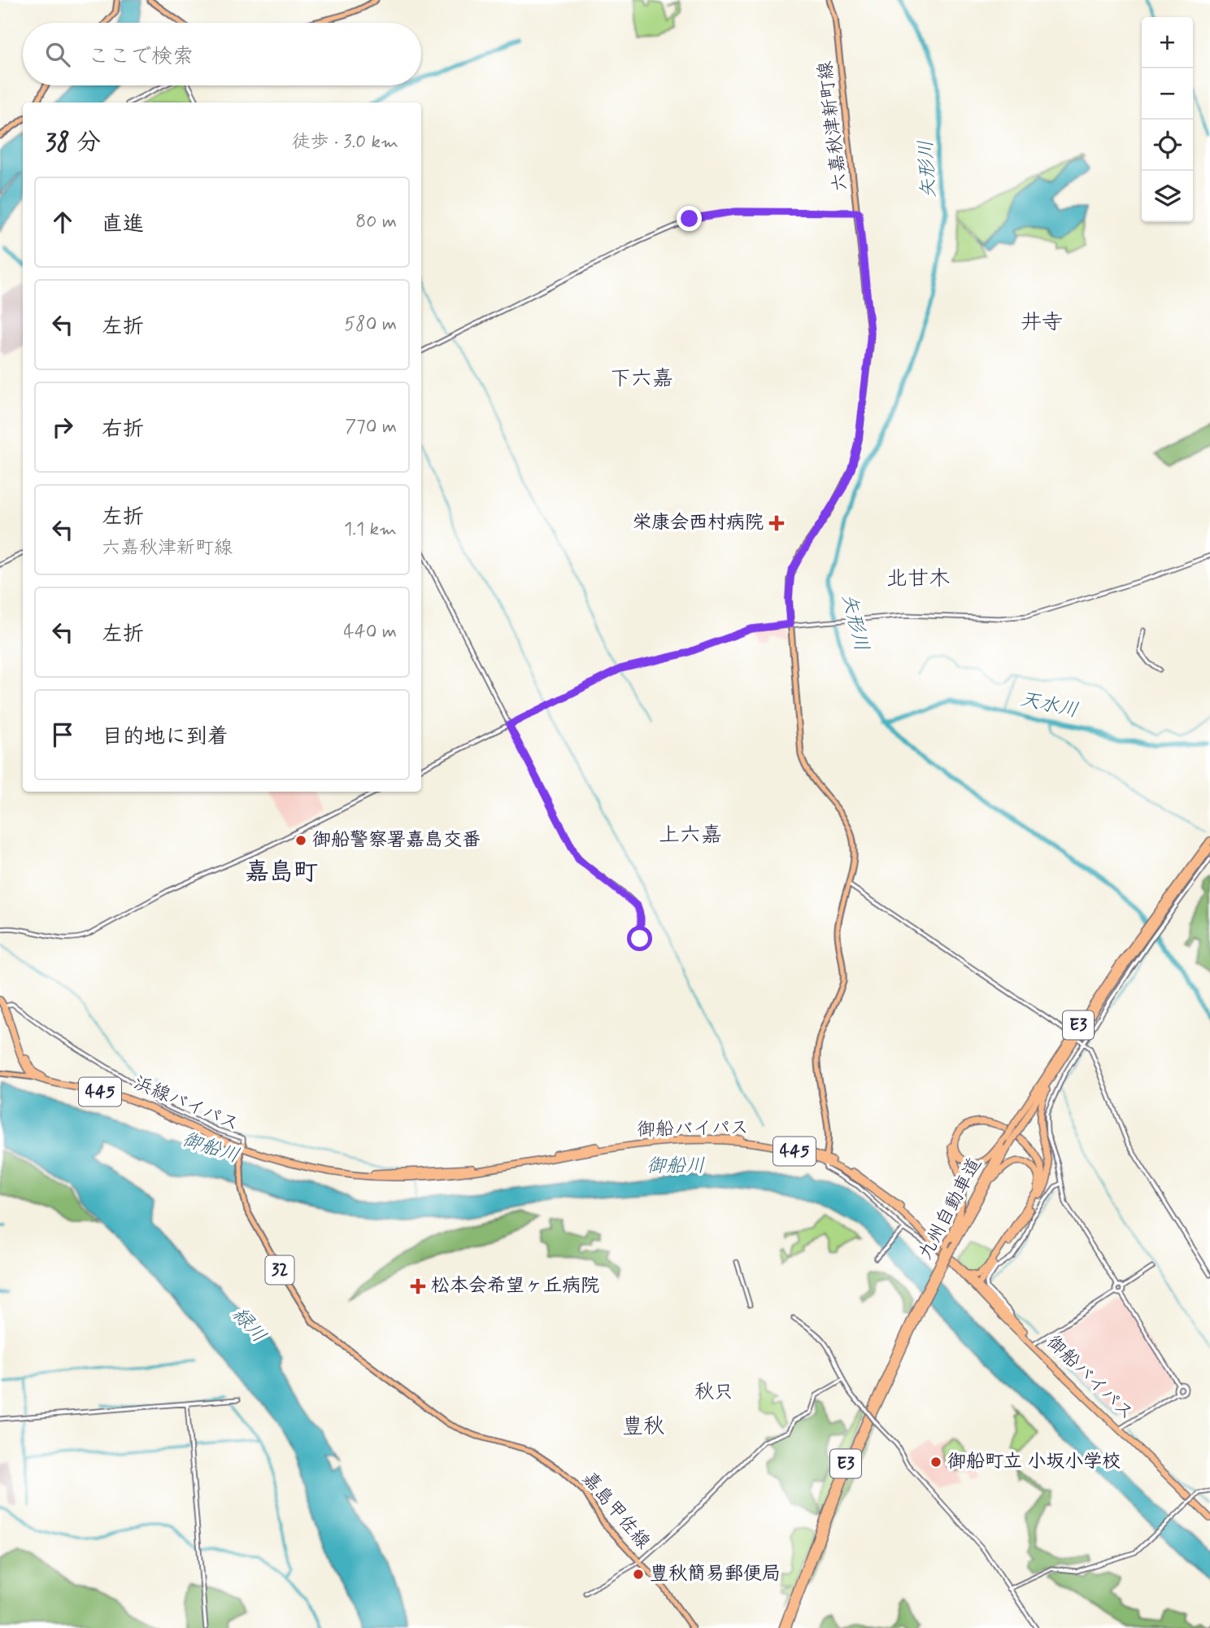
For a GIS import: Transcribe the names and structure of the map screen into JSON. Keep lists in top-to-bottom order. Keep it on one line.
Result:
{"streets":{"highway":["E3","445","浜線バイパス","御船バイパス","九州自動車道"],"main road":["六嘉秋津新町線","32","嘉島甲佐線"]},"crossings":[["六嘉秋津新町線","御船バイパス"],["浜線バイパス","御船バイパス"],["浜線バイパス","嘉島甲佐線"],["御船バイパス","嘉島甲佐線"]],"districts":["井寺","下六嘉","北甘木","上六嘉","嘉島町","秋只","豊秋"],"water":["矢形川","天水川","御船川","緑川"],"places":{"health":["栄康会西村病院","松本会希望ヶ丘病院"],"other":["御船警察署嘉島交番","御船町立 小坂小学校","豊秋簡易郵便局"]},"page":{"map_buttons":["+","−"],"search":"ここで検索","heading":["38 分","徒歩 · 3.0 km"],"list":[["直進","80 m"],["左折","580 m"],["右折","770 m"],["左折","六嘉秋津新町線","1.1 km"],["左折","440 m"],"目的地に到着"]}}
